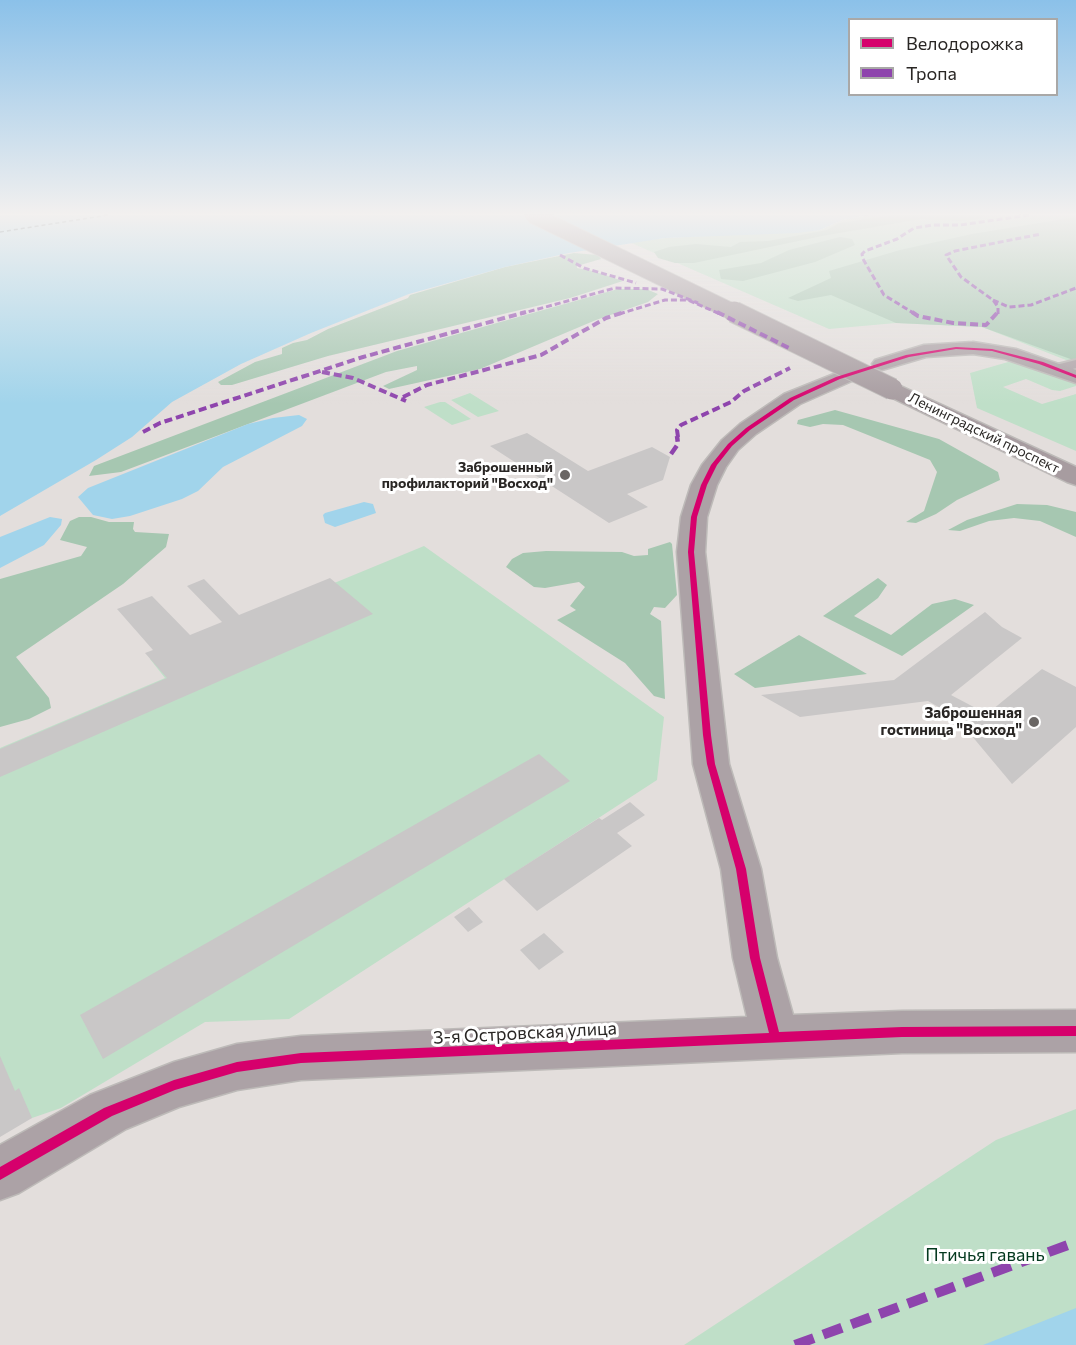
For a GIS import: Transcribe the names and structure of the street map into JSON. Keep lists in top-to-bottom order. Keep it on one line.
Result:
{"streets":{"main road":["Ленинградский проспект"],"street":["3-я Островская улица"]},"parks":["Птичья гавань"],"places":["Заброшенный профилакторий \"Восход\"","Заброшенная гостиница \"Восход\""],"legend":["Велодорожка","Тропа"]}
